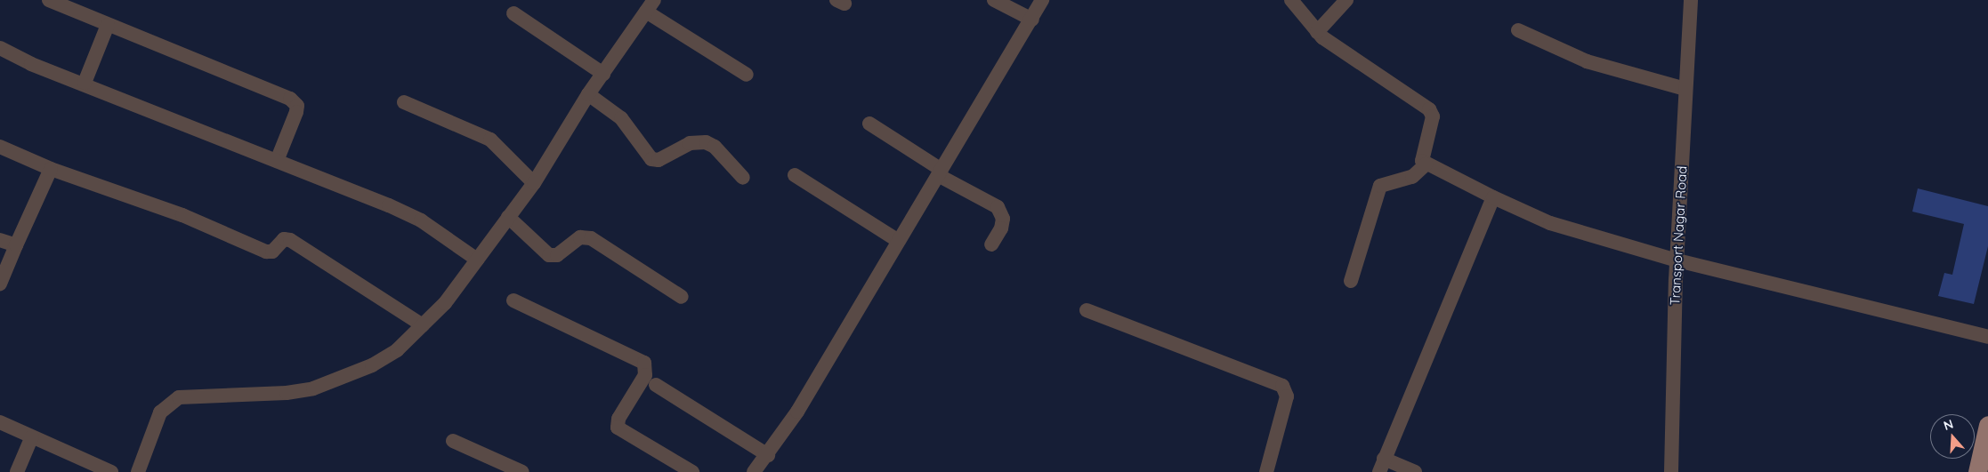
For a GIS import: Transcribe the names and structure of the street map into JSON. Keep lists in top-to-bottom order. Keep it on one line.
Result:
{"streets":{"street":["Transport Nagar Road"]},"north":"top"}
